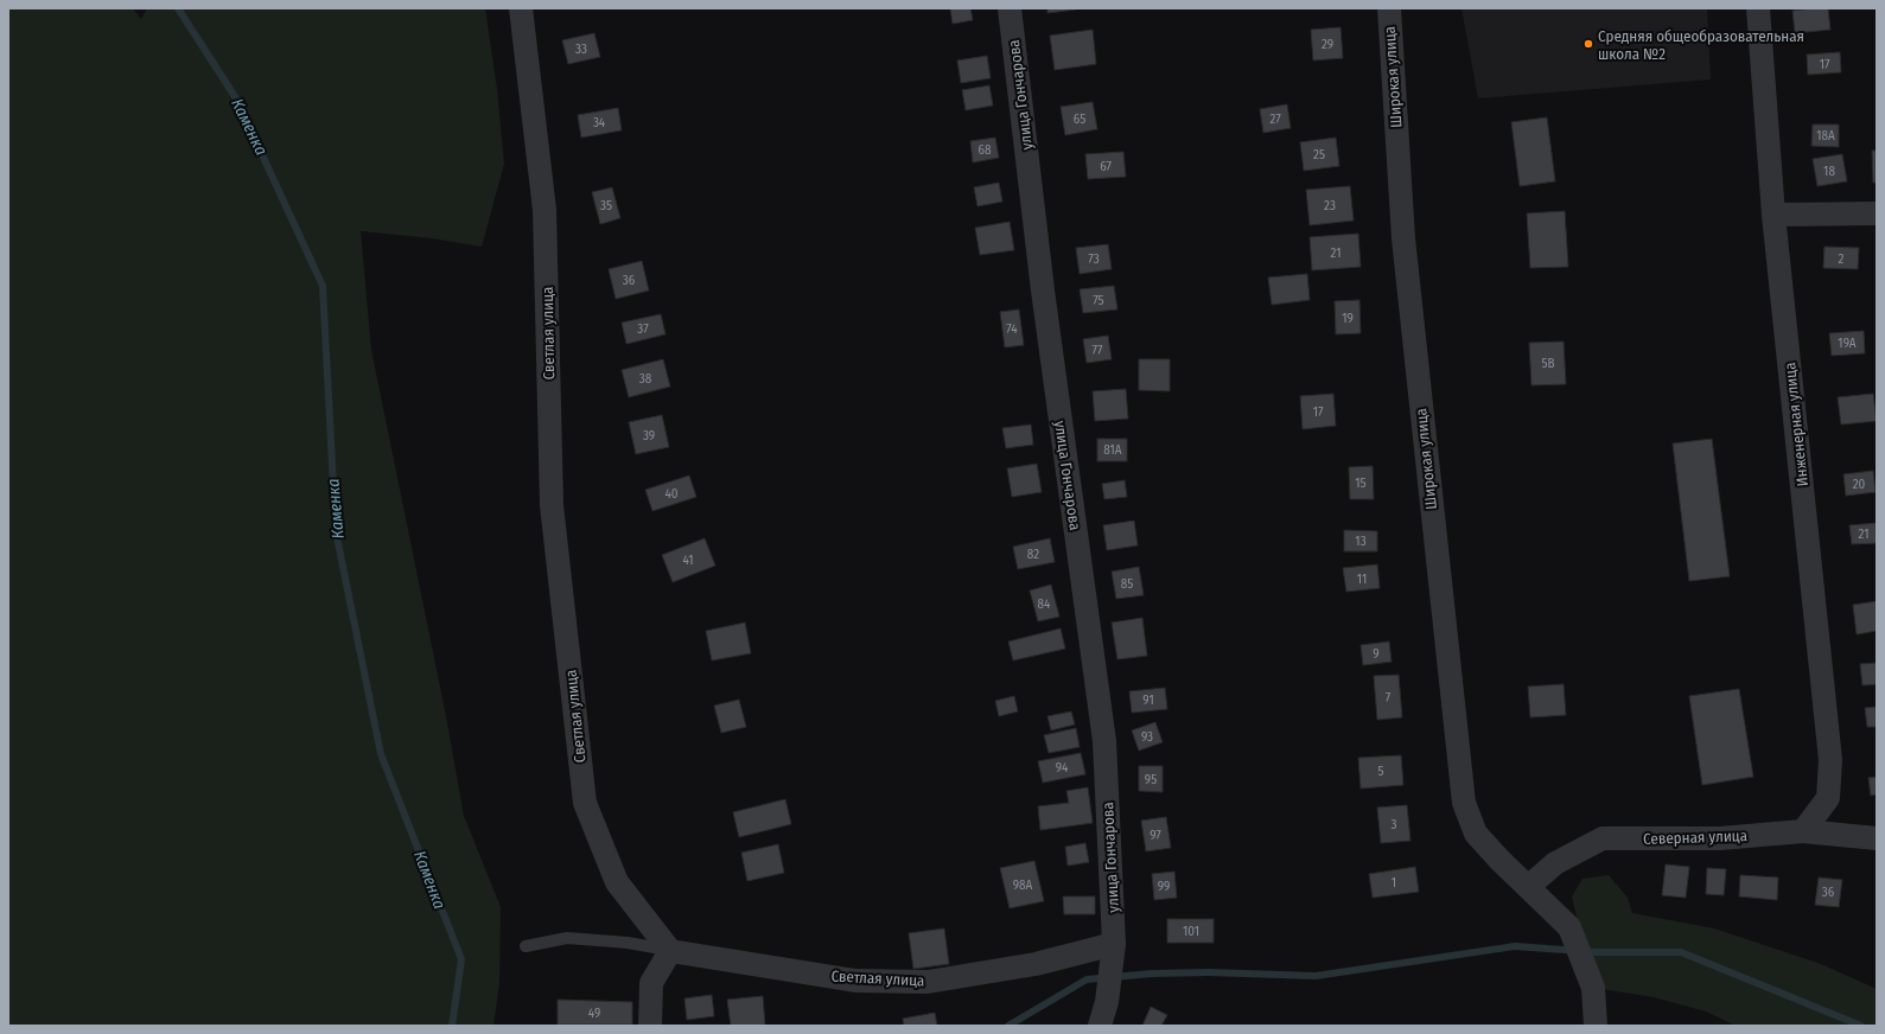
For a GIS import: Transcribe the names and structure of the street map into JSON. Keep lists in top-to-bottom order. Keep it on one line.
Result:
{"streets":{"street":["Широкая улица","улица Гончарова","Светлая улица","Инженерная улица","Северная улица"]},"crossings":[["Широкая улица","Северная улица"],["улица Гончарова","Светлая улица"],["Инженерная улица","Северная улица"]],"water":["Каменка"],"places":["Средняя общеобразовательная школа №2"],"house_numbers":["29","33","17","65","27","34","18А","68","25","67","18","35","23","21","73","2","36","75","19","37","74","19А","77","5В","38","17","39","81А","15","20","40","21","13","82","41","11","85","84","9","7","91","93","94","5","95","3","97","1","98А","99","36","101","49"]}
